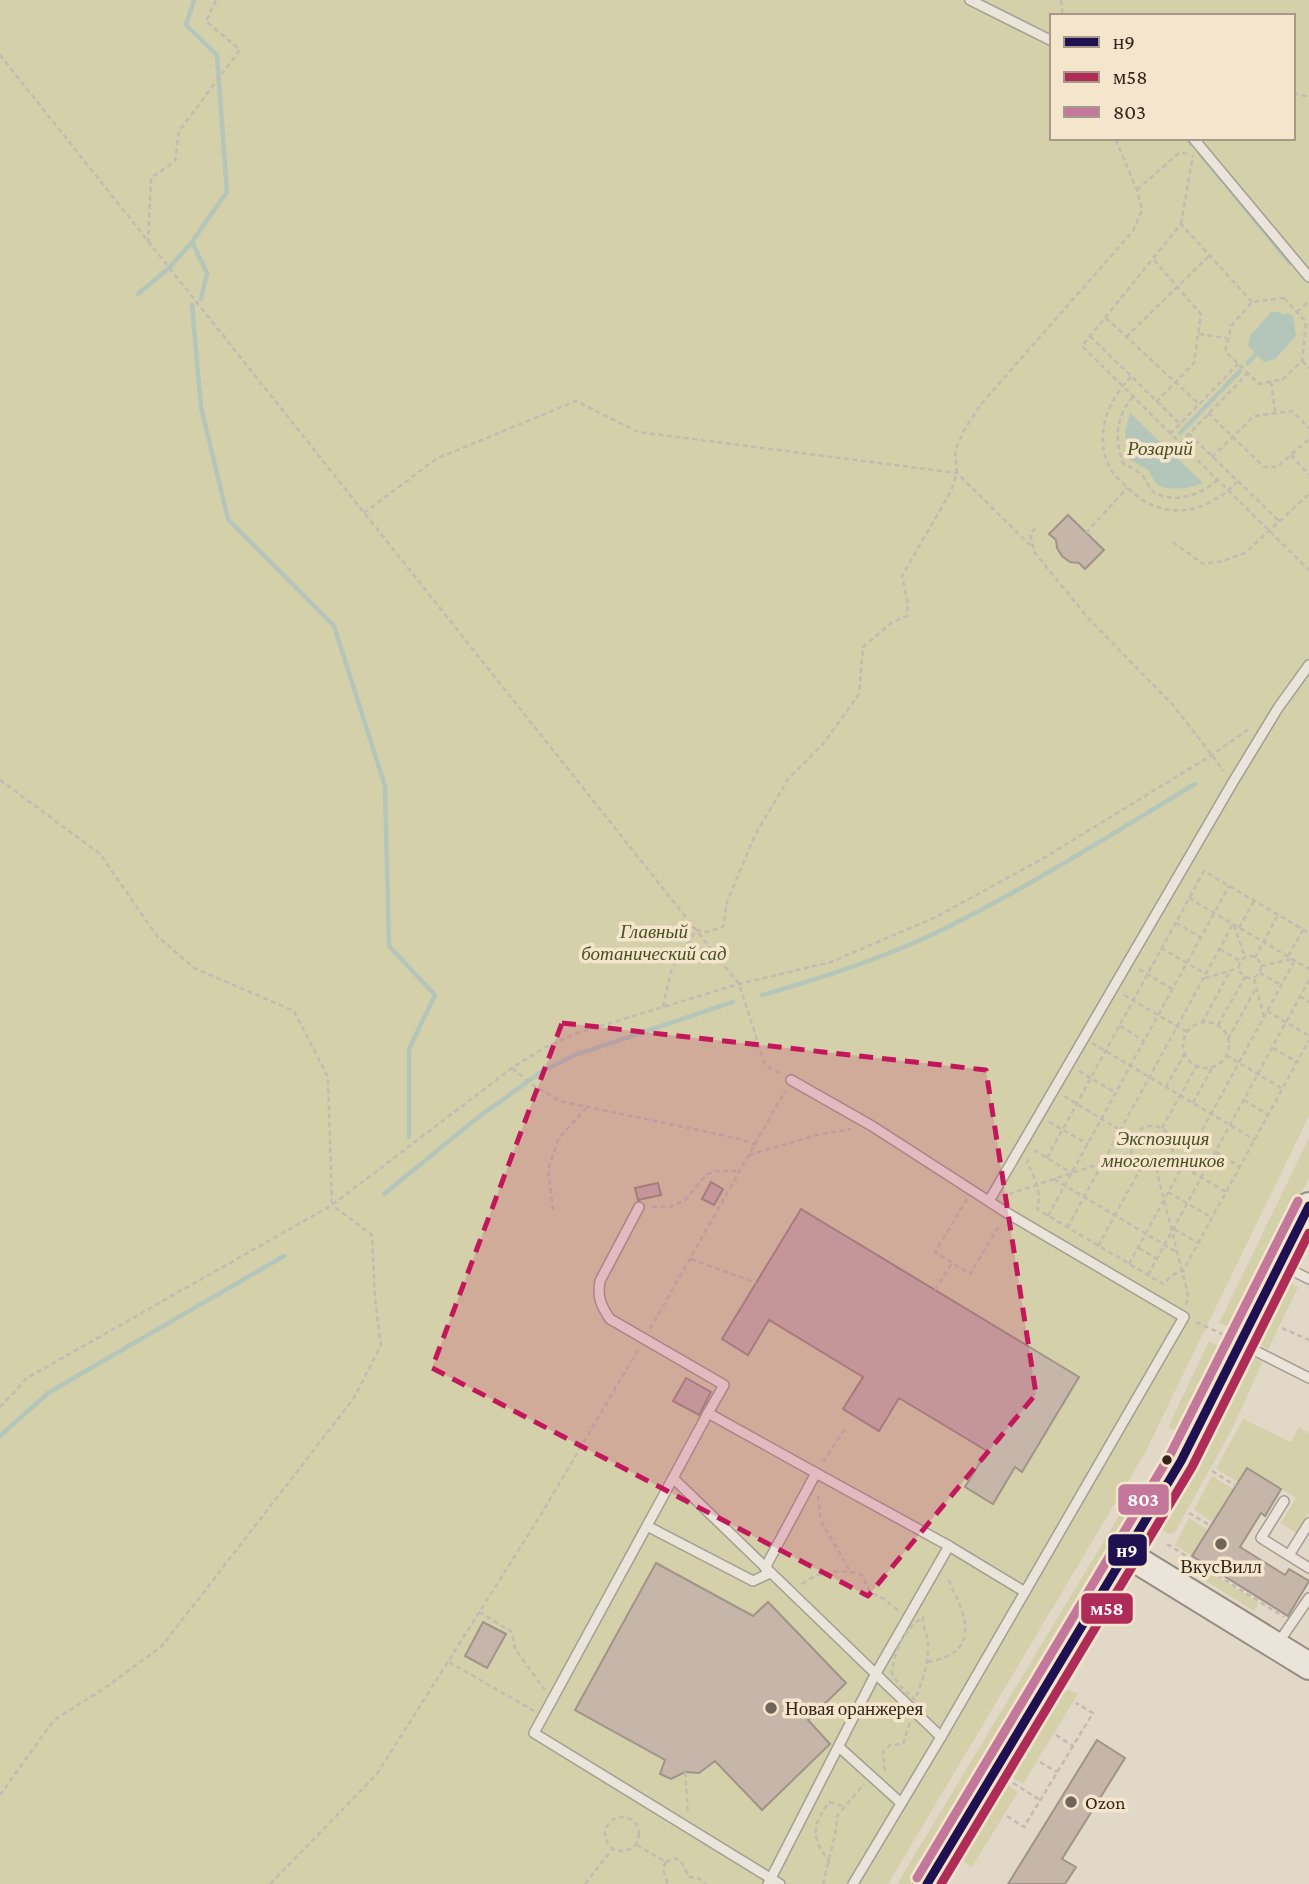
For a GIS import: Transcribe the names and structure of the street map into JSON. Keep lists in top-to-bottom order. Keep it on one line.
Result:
{"parks":["Розарий","Главный ботанический сад","Экспозиция многолетников"],"places":["ВкусВилл","Новая оранжерея","Ozon"],"lines":["transit line 803","transit line н9","transit line м58"],"legend":["н9","м58","803"]}
